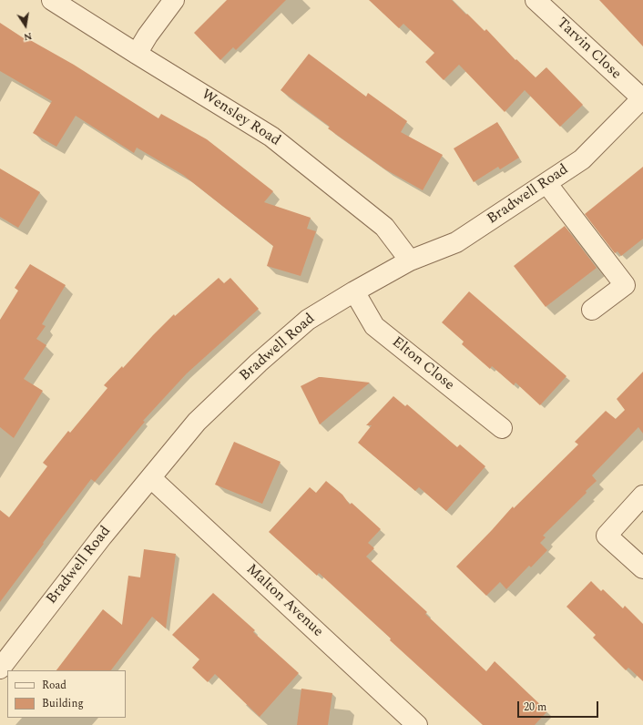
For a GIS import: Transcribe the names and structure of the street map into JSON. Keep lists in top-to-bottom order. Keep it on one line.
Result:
{"streets":{"street":["Tarvin Close","Wensley Road","Bradwell Road","Elton Close","Malton Avenue"]},"crossings":[["Tarvin Close","Bradwell Road"],["Wensley Road","Bradwell Road"],["Bradwell Road","Elton Close"],["Bradwell Road","Malton Avenue"]],"legend":["Road","Building"],"scale_bar":"20 m","north":"bottom"}
